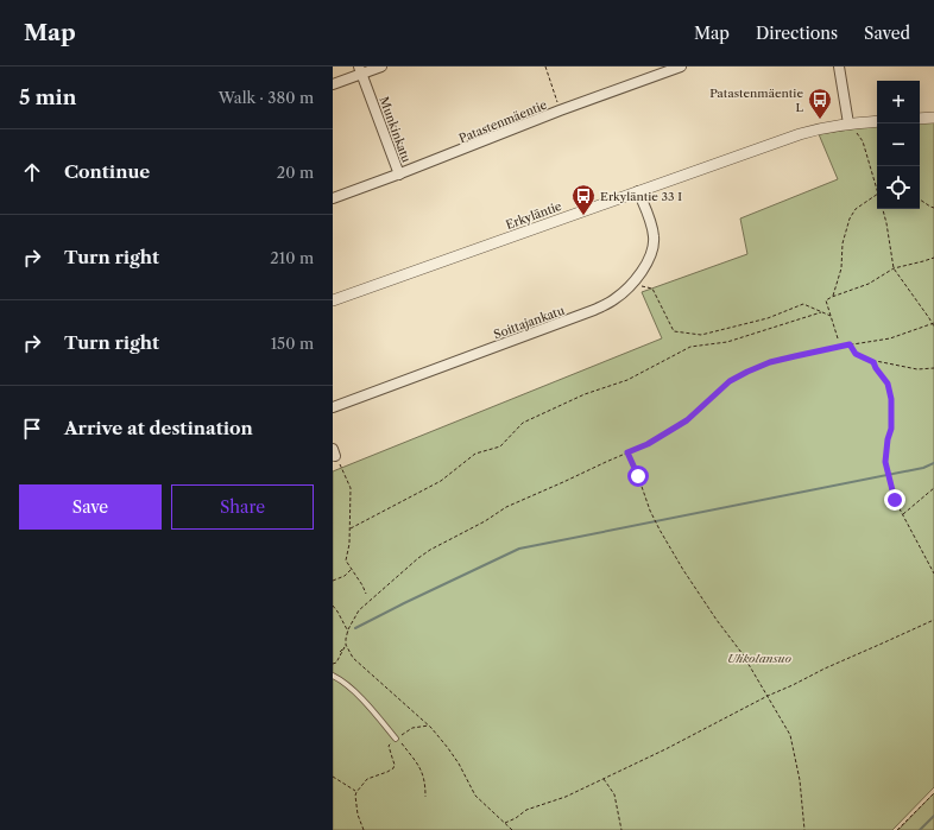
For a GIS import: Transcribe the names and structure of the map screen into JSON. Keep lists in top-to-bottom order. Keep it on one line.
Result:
{"streets":{"street":["Patastenmäentie","Munkinkatu","Erkyläntie","Soittajankatu"]},"crossings":[["Patastenmäentie","Munkinkatu"],["Erkyläntie","Soittajankatu"]],"parks":["Uhkolansuo"],"places":{"bus stop":["Patastenmäentie L","Erkyläntie 33 I"]},"page":{"header":"Map","nav":["Map","Directions","Saved"],"heading":["5 min","Walk · 380 m"],"map_buttons":["+","−"],"list":[["Continue","20 m"],["Turn right","210 m"],["Turn right","150 m"],"Arrive at destination"],"buttons":["Save","Share"]}}
